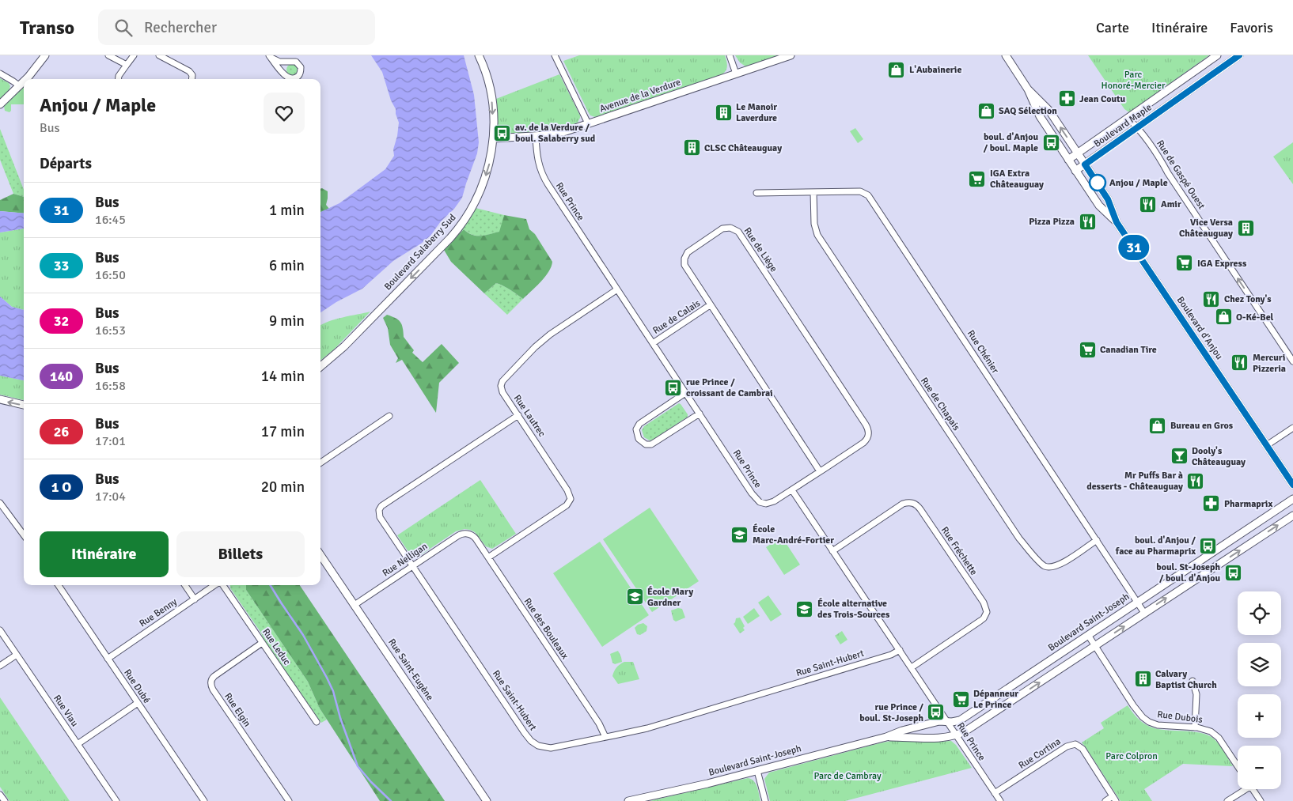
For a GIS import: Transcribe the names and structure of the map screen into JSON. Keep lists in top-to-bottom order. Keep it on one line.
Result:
{"streets":{"street":["Avenue de la Verdure","Boulevard Maple","Rue de Gaspé Ouest","Rue Prince","Rue de Liège","Boulevard Salaberry Sud","Rue de Calais","Boulevard d'Anjou","Rue Chénier","Rue de Chapais","Rue Lautrec","Rue Fréchette","Rue Nelligan","Rue Benny","Boulevard Saint-Joseph","Rue des Bouleaux","Rue Leduc","Rue Saint-Hubert","Rue Saint-Eugène","Rue Dubé","Rue Elgin","Rue Viau","Rue Dubois","Rue Cortina"]},"crossings":[["Avenue de la Verdure","Rue Prince"],["Avenue de la Verdure","Boulevard Salaberry Sud"],["Boulevard Maple","Rue de Gaspé Ouest"],["Boulevard Maple","Boulevard d'Anjou"],["Rue Prince","Rue de Liège"],["Rue Prince","Rue de Calais"],["Rue Prince","Rue Lautrec"],["Rue Prince","Rue Fréchette"],["Rue Prince","Boulevard Saint-Joseph"],["Rue Prince","Rue Saint-Hubert"],["Rue Prince","Rue Cortina"],["Rue de Liège","Rue de Calais"],["Rue Chénier","Rue de Chapais"],["Rue Chénier","Boulevard Saint-Joseph"],["Rue Lautrec","Rue des Bouleaux"],["Rue Lautrec","Rue Saint-Hubert"],["Rue Nelligan","Rue des Bouleaux"],["Rue Nelligan","Rue Saint-Hubert"],["Rue Nelligan","Rue Saint-Eugène"],["Rue Benny","Rue Dubé"],["Boulevard Saint-Joseph","Rue Dubois"],["Rue des Bouleaux","Rue Saint-Hubert"],["Rue Leduc","Rue Elgin"]],"one_way":["Rue de Gaspé Ouest","Boulevard Salaberry Sud"],"parks":["Parc Honoré-Mercier","Parc Colpron","Parc de Cambray"],"places":{"shop":["L'Aubainerie","SAQ Sélection","O-Ké-Bel","Bureau en Gros"],"pharmacy":["Jean Coutu","Pharmaprix"],"building":["Le Manoir Laverdure","CLSC Châteauguay","Vice Versa Châteauguay","Calvary Baptist Church"],"bus stop":["av. de la Verdure / boul. Salaberry sud","boul. d'Anjou / boul. Maple","rue Prince / croissant de Cambrai","boul. d'Anjou / face au Pharmaprix","boul. St-Joseph / boul. d'Anjou","rue Prince / boul. St-Joseph"],"supermarket":["IGA Extra Châteauguay","IGA Express","Canadian Tire","Dépanneur Le Prince"],"other":["Anjou / Maple"],"restaurant":["Amir","Pizza Pizza","Chez Tony's","Mercuri Pizzeria","Mr Puffs Bar à desserts - Châteauguay"],"bar":["Dooly's Châteauguay"],"school or university":["École Marc-André-Fortier","École Mary Gardner","École alternative des Trois-Sources"]},"lines":["bus line 31"],"page":{"header":"Transo","search":"Rechercher","nav":["Carte","Itinéraire","Favoris"],"on_map":"31","heading":[["Anjou / Maple","Bus"],"Départs"],"list":[{"mark":"31","name":"Bus","note":"16:45","value":"1 min"},{"mark":"33","name":"Bus","note":"16:50","value":"6 min"},{"mark":"32","name":"Bus","note":"16:53","value":"9 min"},{"mark":"140","name":"Bus","note":"16:58","value":"14 min"},{"mark":"26","name":"Bus","note":"17:01","value":"17 min"},{"mark":"1 O","name":"Bus","note":"17:04","value":"20 min"}],"buttons":["Itinéraire","Billets"],"map_buttons":["+","−"]}}
